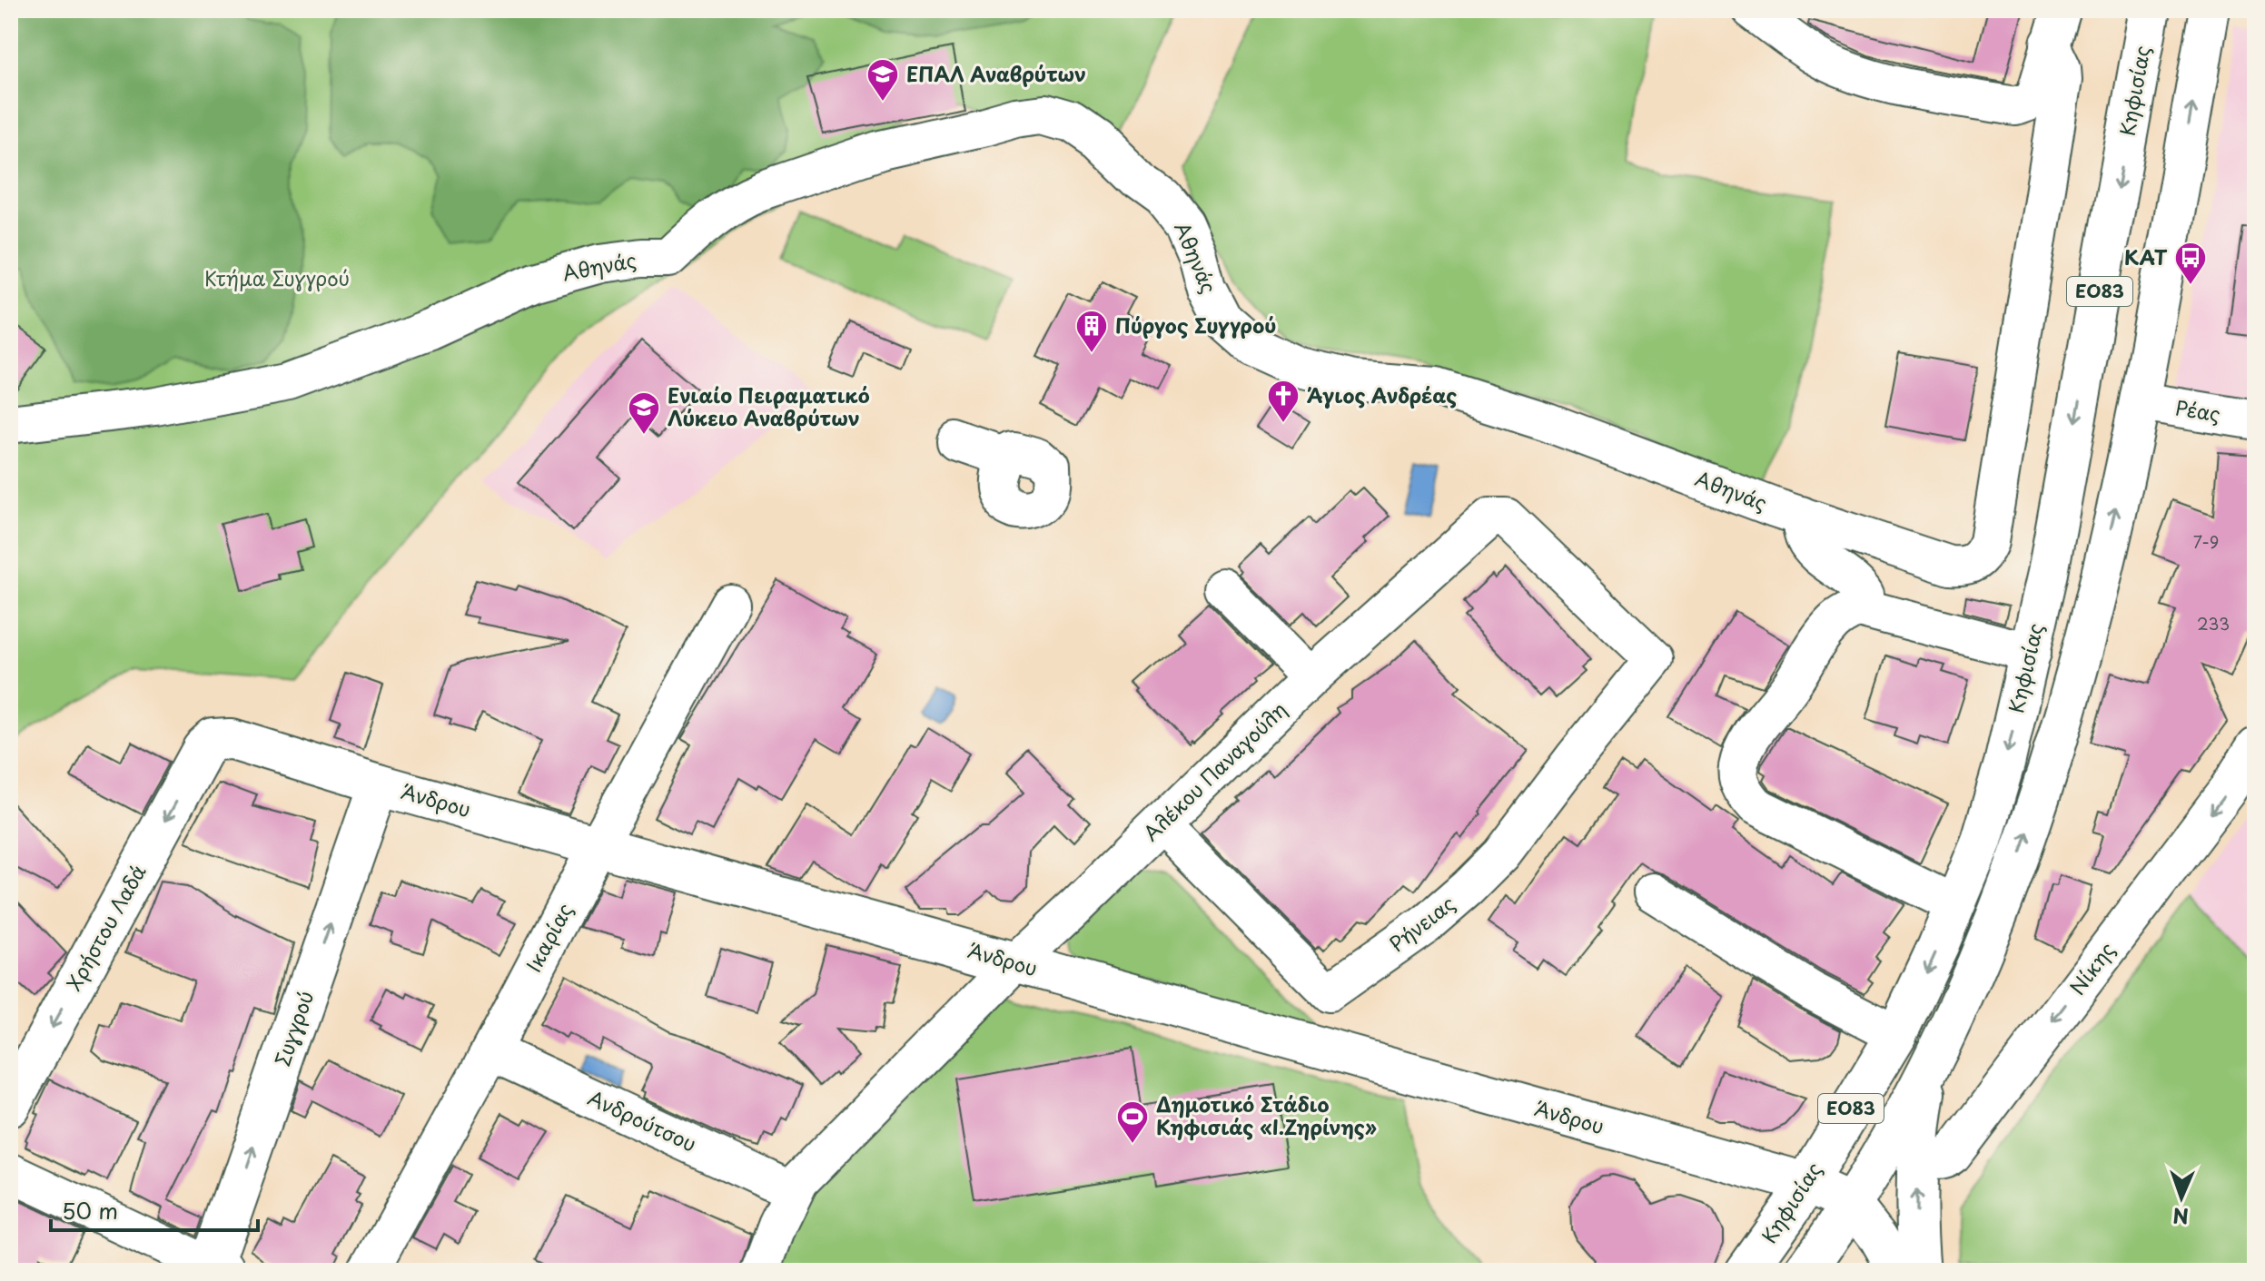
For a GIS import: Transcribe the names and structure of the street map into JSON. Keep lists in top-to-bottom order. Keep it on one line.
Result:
{"streets":{"main road":["Κηφισίας","ΕΟ83","Άνδρου","Χρήστου Λαδά","Συγγρού"],"street":["Αθηνάς","Ρέας","Αλέκου Παναγούλη","Ρήνειας","Ικαρίας","Νίκης","Ανδρούτσου"]},"crossings":[["Κηφισίας","Άνδρου"],["ΕΟ83","Ρέας"],["Αλέκου Παναγούλη","Άνδρου"],["Αλέκου Παναγούλη","Ρήνειας"],["Αλέκου Παναγούλη","Ανδρούτσου"],["Άνδρου","Χρήστου Λαδά"],["Άνδρου","Ικαρίας"],["Άνδρου","Συγγρού"],["Ικαρίας","Ανδρούτσου"]],"one_way":["Χρήστου Λαδά","Νίκης","Συγγρού"],"parks":["Κτήμα Συγγρού"],"places":{"school or university":["ΕΠΑΛ Αναβρύτων","Ενιαίο Πειραματικό Λύκειο Αναβρύτων"],"bus stop":["ΚΑΤ"],"building":["Πύργος Συγγρού"],"church":["Άγιος Ανδρέας"],"sports":["Δημοτικό Στάδιο Κηφισιάς «Ι.Ζηρίνης»"]},"house_numbers":["7-9","233"],"scale_bar":"50 m","north":"bottom"}
